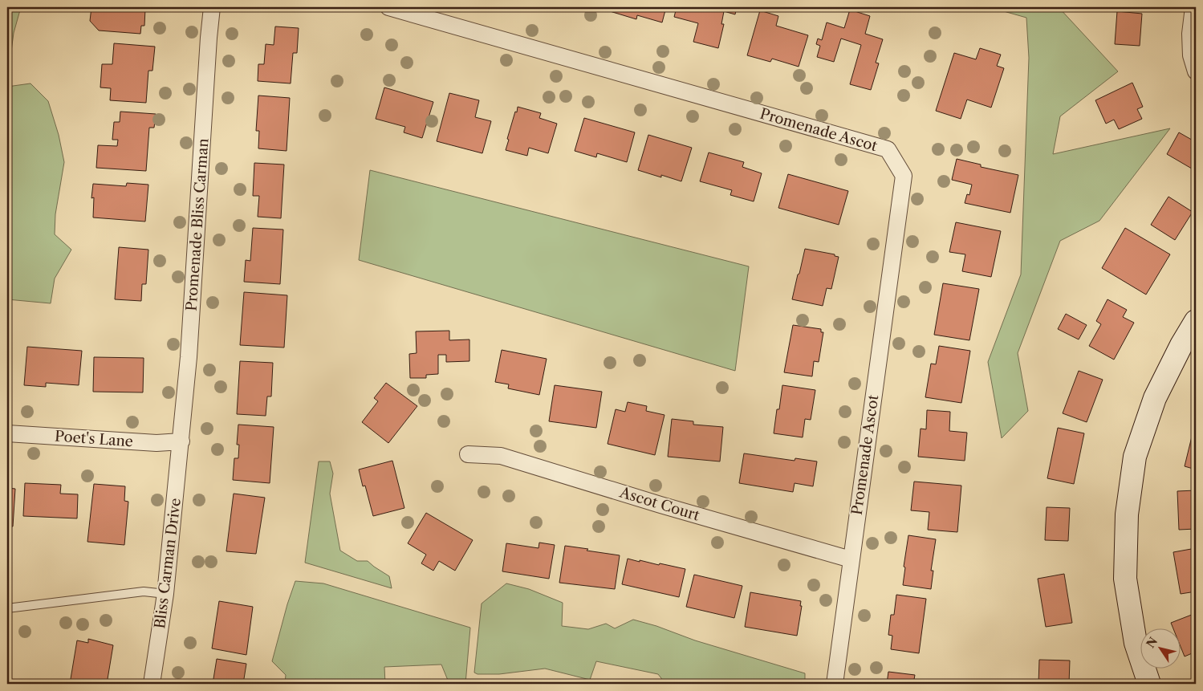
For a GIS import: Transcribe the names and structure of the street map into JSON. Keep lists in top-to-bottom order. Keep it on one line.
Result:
{"streets":{"street":["Promenade Ascot","Promenade Bliss Carman","Poet's Lane","Ascot Court","Bliss Carman Drive"]},"crossings":[["Promenade Ascot","Ascot Court"],["Promenade Bliss Carman","Poet's Lane"],["Promenade Bliss Carman","Bliss Carman Drive"],["Poet's Lane","Bliss Carman Drive"]],"north":"top left"}
